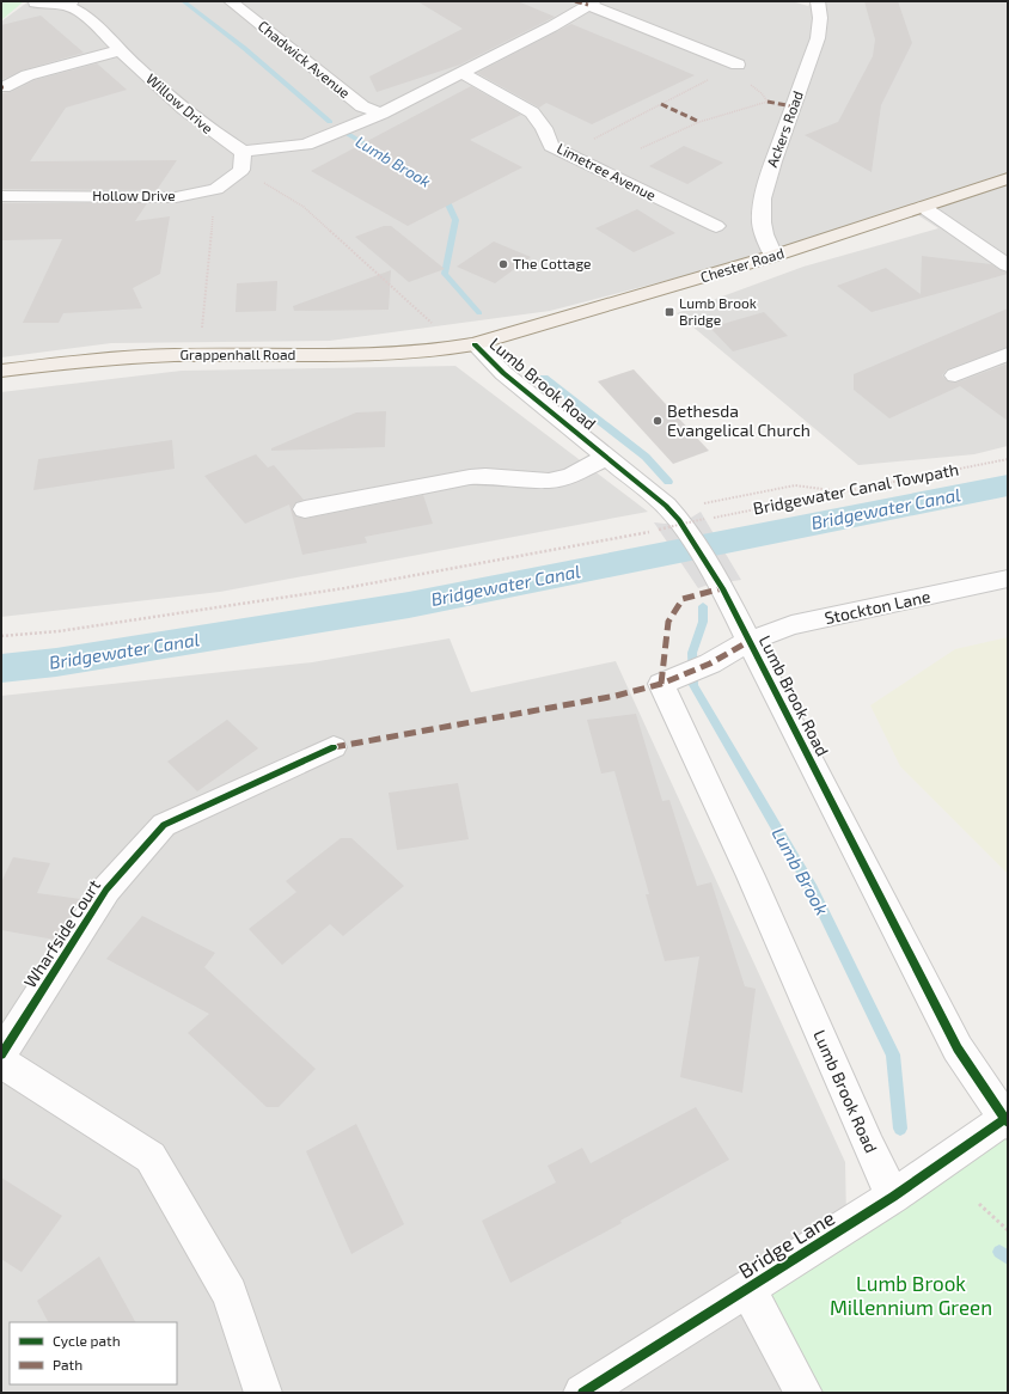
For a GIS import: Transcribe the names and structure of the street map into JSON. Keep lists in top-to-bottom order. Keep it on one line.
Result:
{"streets":{"main road":["Chester Road","Grappenhall Road"],"street":["Chadwick Avenue","Willow Drive","Ackers Road","Limetree Avenue","Hollow Drive","Lumb Brook Road","Stockton Lane","Wharfside Court","Bridge Lane"],"path":["Bridgewater Canal Towpath"]},"crossings":[["Ackers Road","Chester Road"],["Chester Road","Grappenhall Road"],["Chester Road","Lumb Brook Road"],["Grappenhall Road","Lumb Brook Road"],["Lumb Brook Road","Stockton Lane"],["Lumb Brook Road","Bridge Lane"]],"water":["Lumb Brook","Bridgewater Canal"],"parks":["Lumb Brook Millennium Green"],"places":{"other":["The Cottage","Bethesda Evangelical Church"],"transit":["Lumb Brook Bridge"]},"legend":["Cycle path","Path"]}
